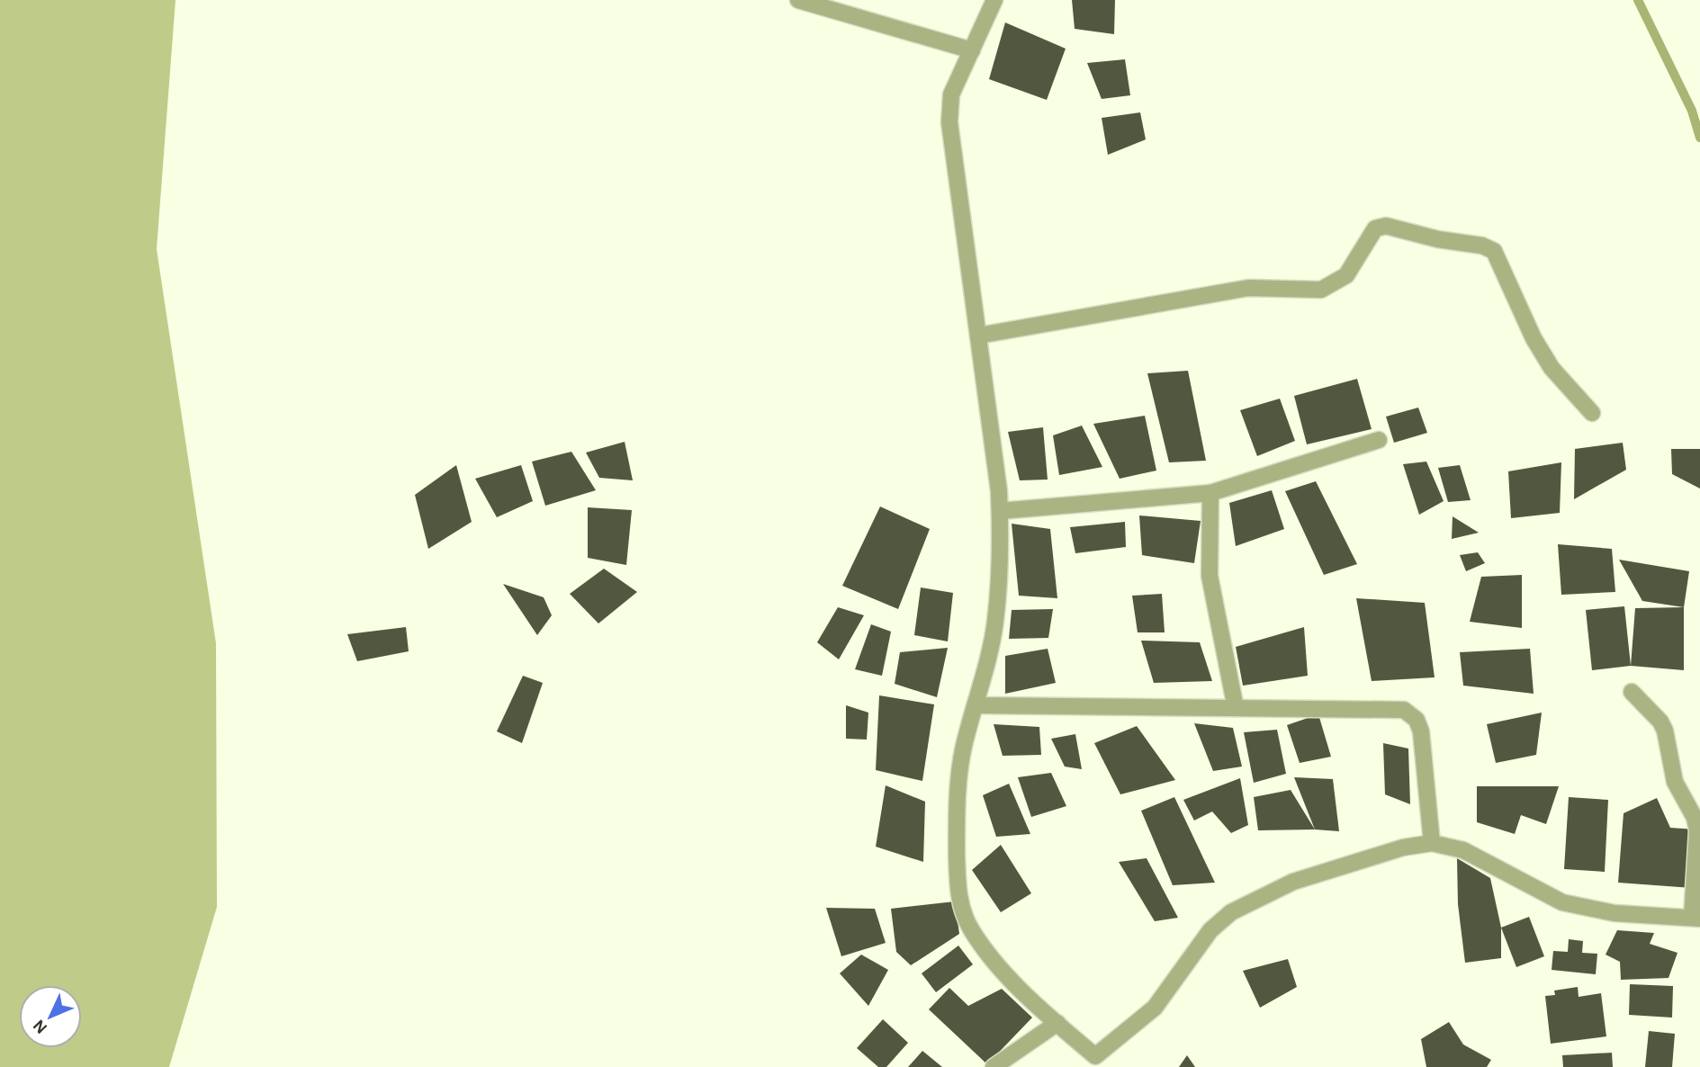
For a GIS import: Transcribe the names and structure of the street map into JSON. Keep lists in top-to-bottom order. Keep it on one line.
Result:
{"north":"bottom left"}
